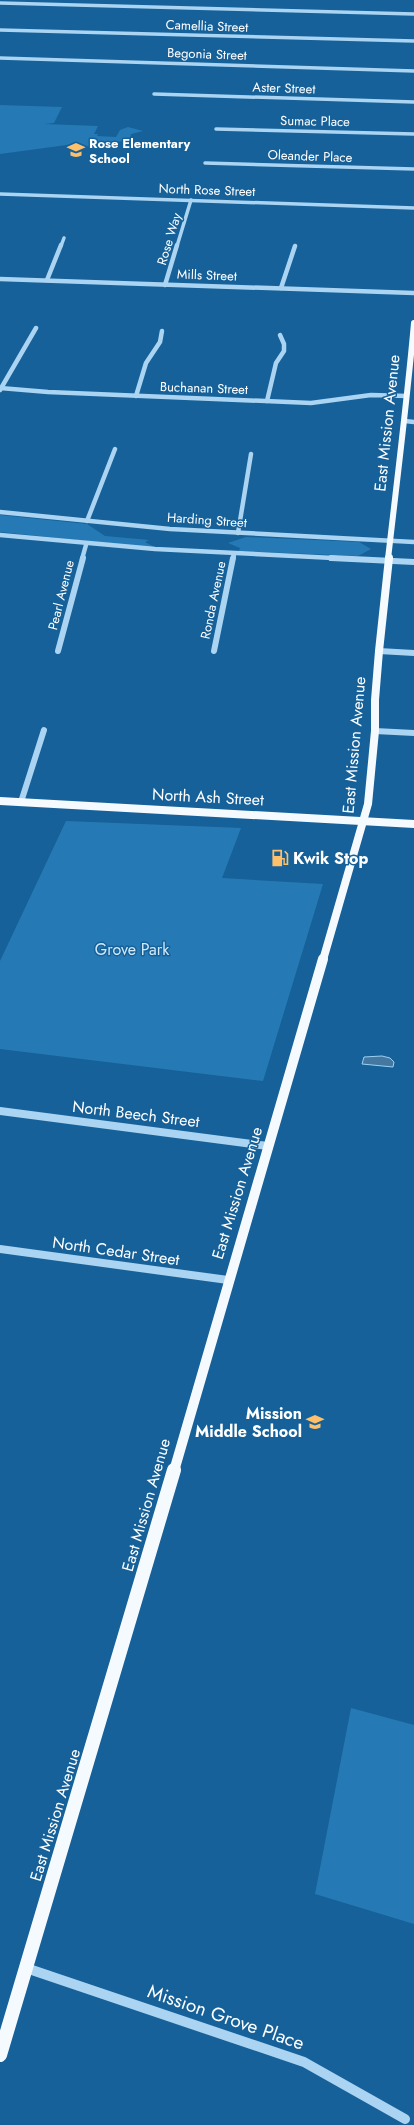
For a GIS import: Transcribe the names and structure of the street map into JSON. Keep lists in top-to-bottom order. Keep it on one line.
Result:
{"streets":{"main road":["East Mission Avenue","North Ash Street"],"street":["Camellia Street","Begonia Street","Aster Street","Sumac Place","Oleander Place","North Rose Street","Rose Way","Mills Street","Buchanan Street","Harding Street","Pearl Avenue","Ronda Avenue","North Beech Street","North Cedar Street","Mission Grove Place"]},"crossings":[["North Rose Street","Rose Way"],["Rose Way","Mills Street"],["Buchanan Street","East Mission Avenue"],["East Mission Avenue","Harding Street"],["East Mission Avenue","North Ash Street"],["East Mission Avenue","North Beech Street"],["East Mission Avenue","North Cedar Street"],["East Mission Avenue","Mission Grove Place"]],"parks":["Grove Park"],"places":{"school or university":["Rose Elementary School","Mission Middle School"],"fuel station":["Kwik Stop"]}}
